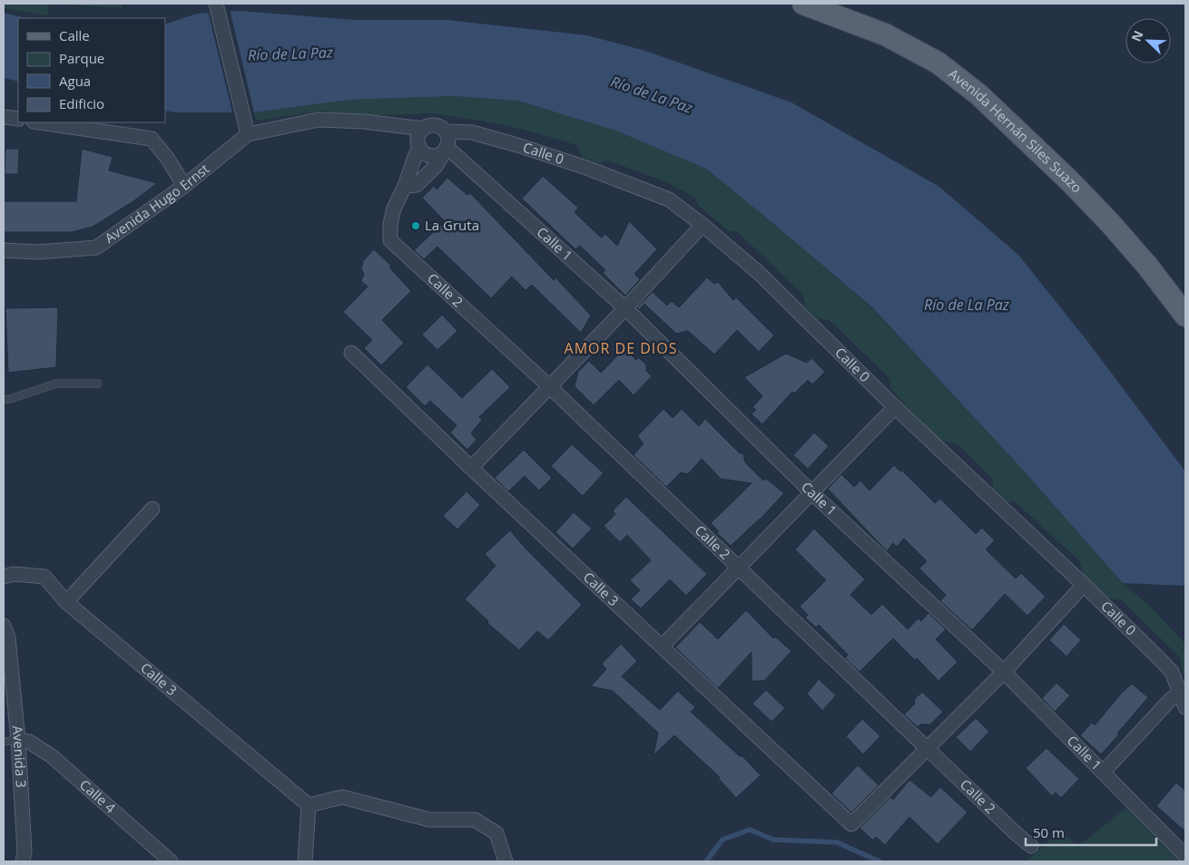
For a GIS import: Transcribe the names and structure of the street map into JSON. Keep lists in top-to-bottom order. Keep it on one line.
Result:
{"streets":{"main road":["Avenida Hernán Siles Suazo"],"street":["Calle 0","Avenida Hugo Ernst","Calle 1","Calle 2","Calle 3","Avenida 3","Calle 4"]},"crossings":[["Calle 0","Calle 1"],["Calle 2","Calle 3"],["Avenida 3","Calle 4"]],"districts":["AMOR DE DIOS"],"water":["Río de La Paz"],"places":["La Gruta"],"legend":["Calle","Parque","Agua","Edificio"],"scale_bar":"50 m","north":"top left"}
